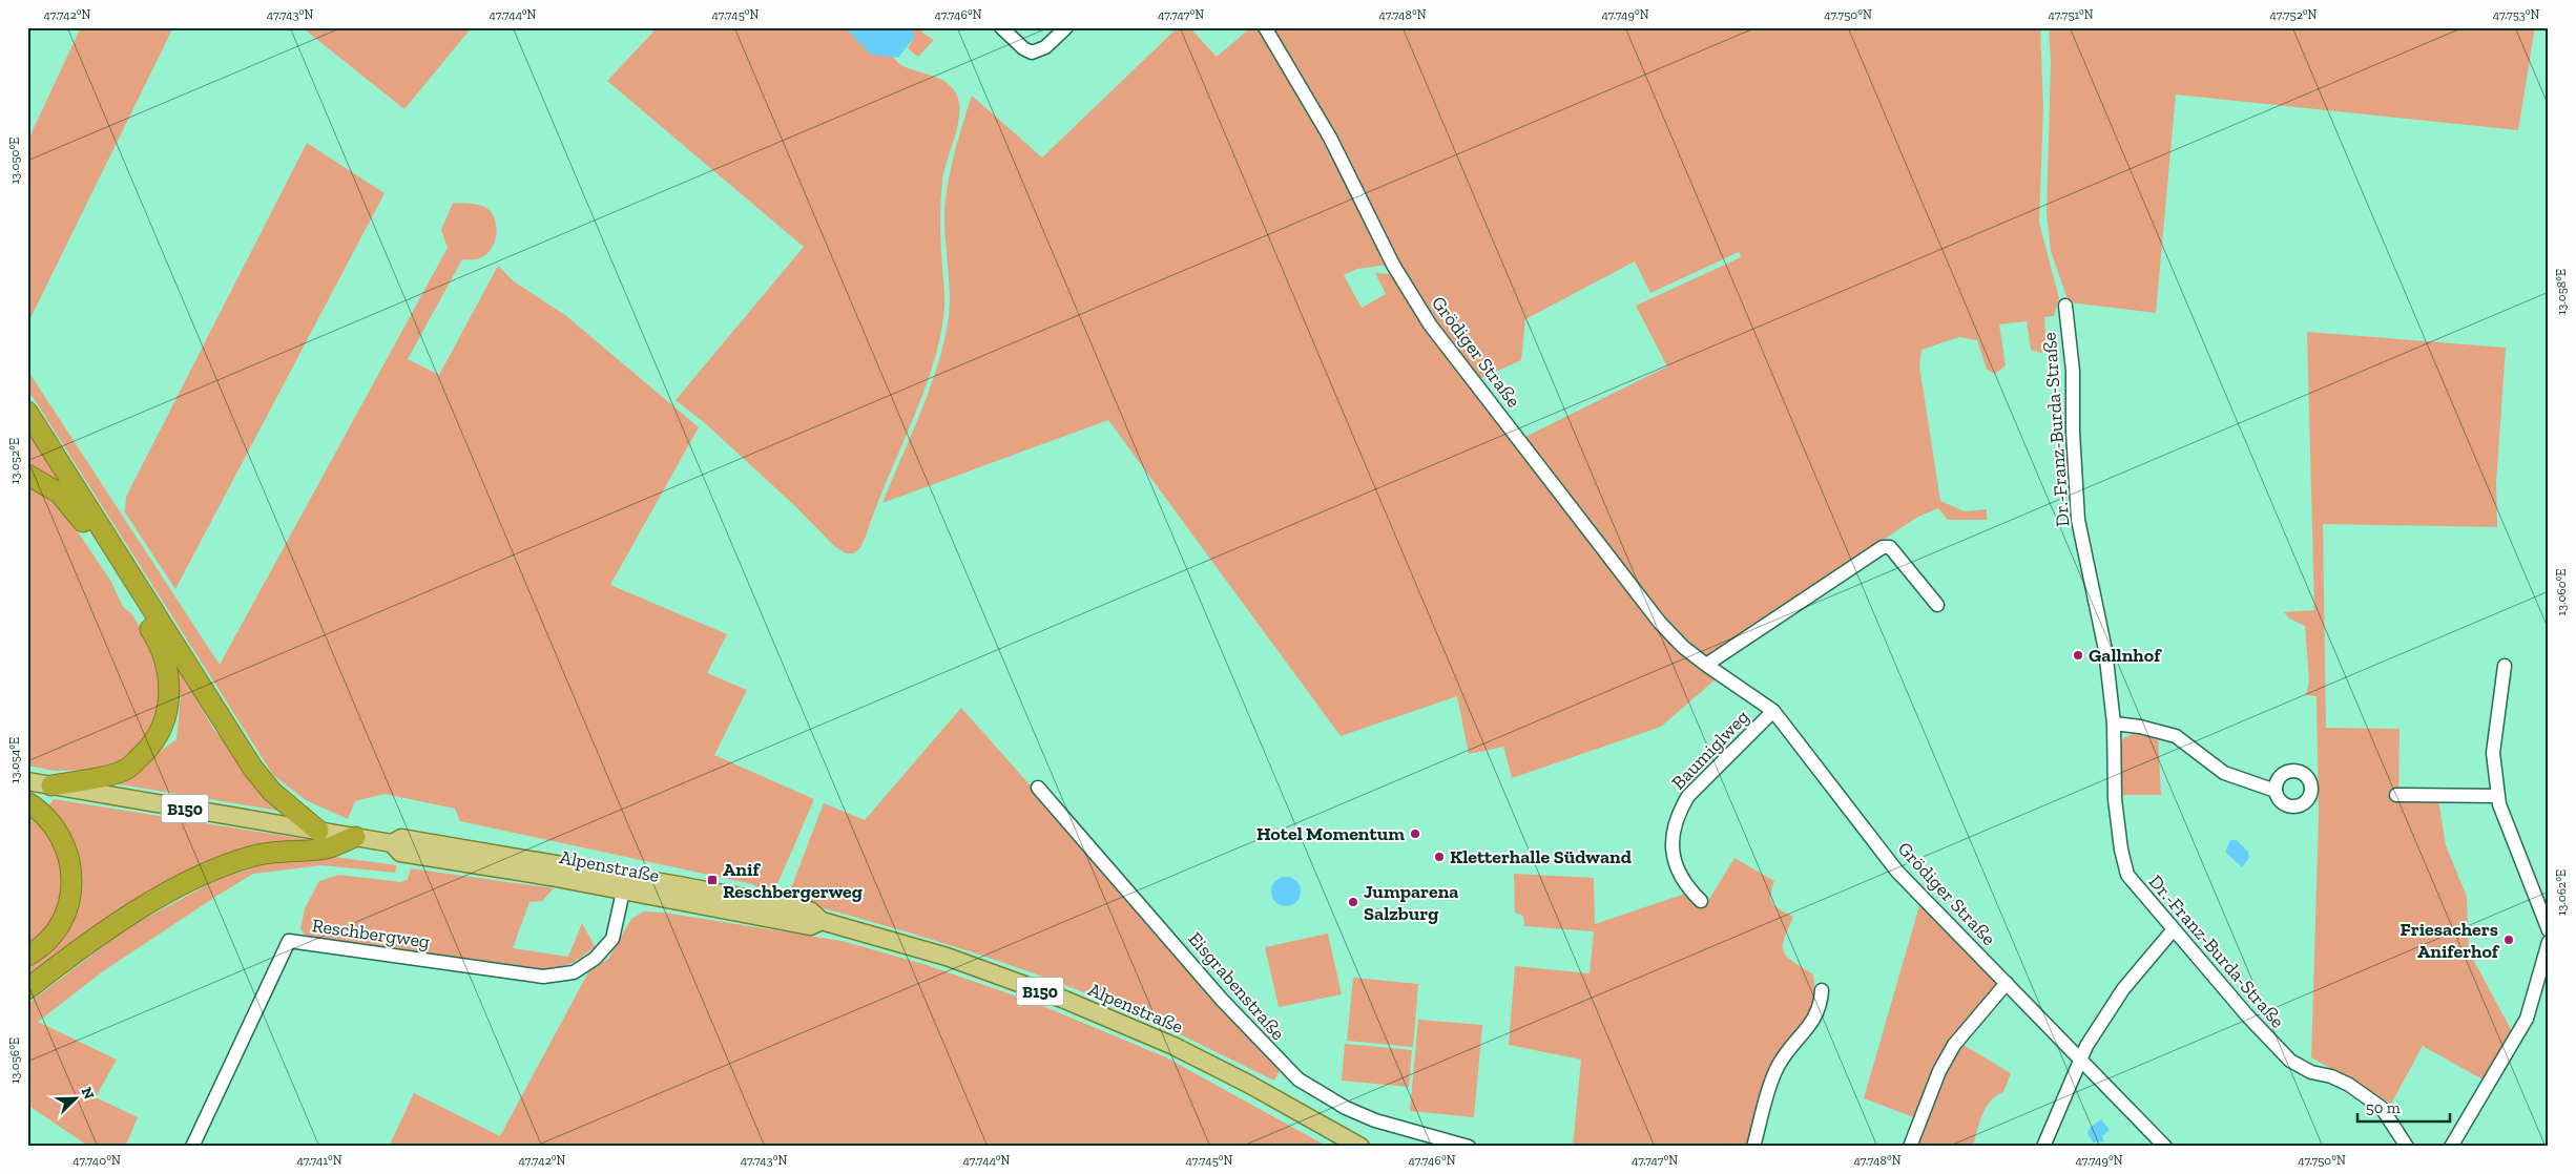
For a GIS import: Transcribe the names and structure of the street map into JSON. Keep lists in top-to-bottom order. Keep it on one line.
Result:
{"streets":{"main road":["B150","Alpenstraße"],"street":["Grödiger Straße","Dr.-Franz-Burda-Straße","Baumiglweg","Reschbergweg","Eisgrabenstraße"]},"crossings":[["Grödiger Straße","Baumiglweg"],["Alpenstraße","Reschbergweg"]],"places":{"other":["Gallnhof","Hotel Momentum","Kletterhalle Südwand","Jumparena Salzburg","Friesachers Aniferhof"],"transit":["Anif Reschbergerweg"]},"scale_bar":"50 m","north":"top right","coordinates":["47.742°N","47.743°N","47.744°N","47.745°N","47.746°N","47.747°N","47.748°N","47.749°N","47.750°N","47.751°N","47.752°N","47.753°N","13.050°E","13.058°E","13.052°E","13.060°E","13.054°E","13.062°E","13.056°E","47.740°N","47.741°N"]}
